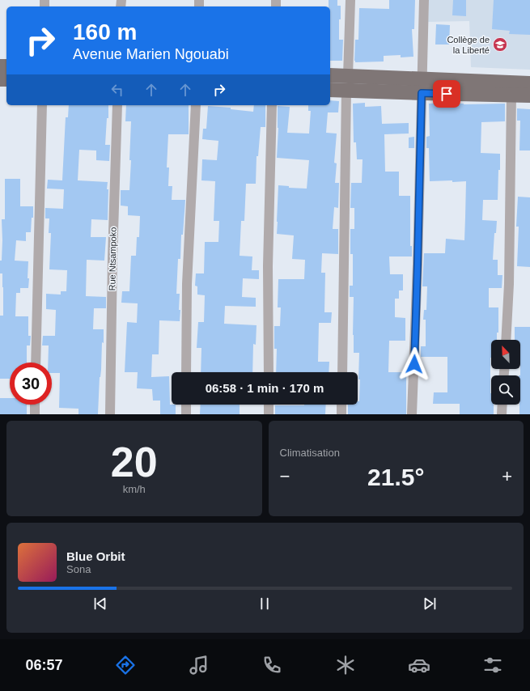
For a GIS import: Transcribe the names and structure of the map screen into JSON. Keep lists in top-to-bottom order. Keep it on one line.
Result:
{"streets":{"street":["Rue Ntsampoko"]},"places":{"school or university":["Collège de la Liberté"]},"north":"top left","page":{"turn":["160 m","Avenue Marien Ngouabi"],"limit":"30","trip":"06:58 · 1 min · 170 m","tile":[["20","km/h"],"Climatisation"],"heat":["−","21.5°","+"],"song":["Blue Orbit","Sona"],"tabs":"06:57"}}
